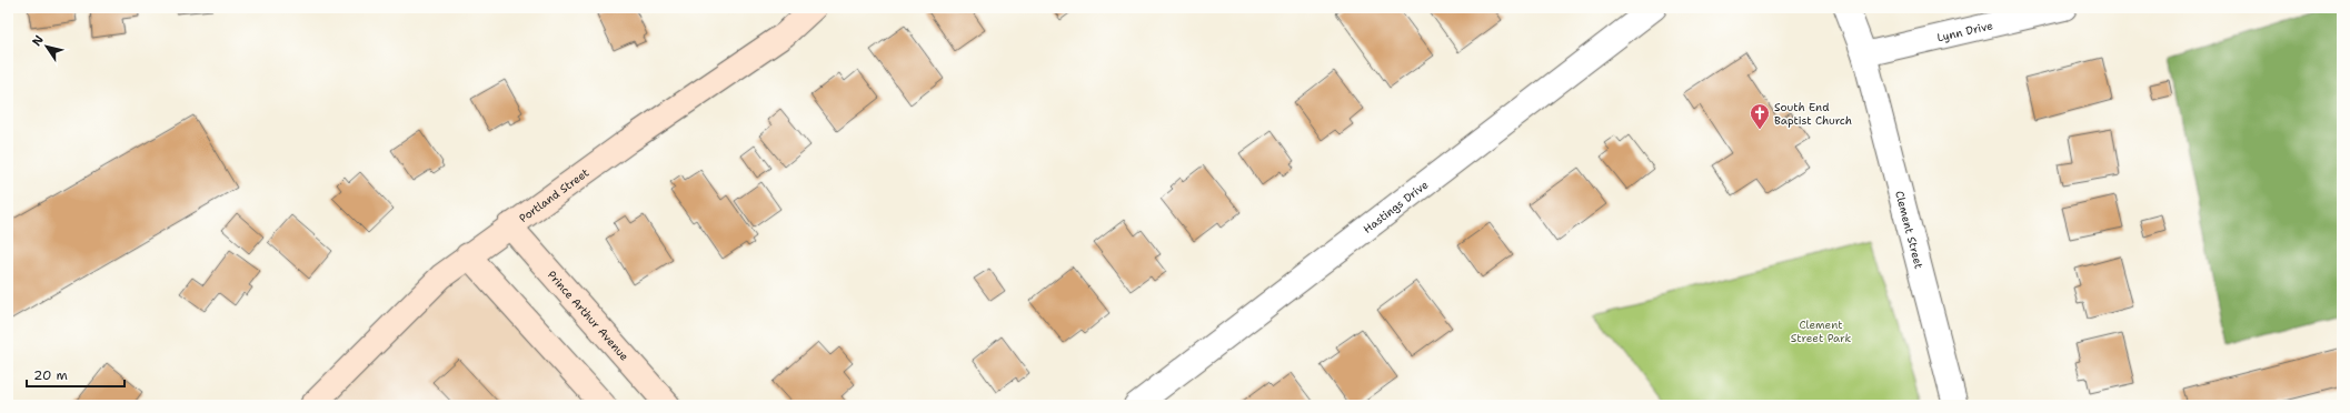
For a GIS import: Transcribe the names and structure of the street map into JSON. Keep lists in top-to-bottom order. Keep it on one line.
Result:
{"streets":{"main road":["Portland Street","Prince Arthur Avenue"],"street":["Lynn Drive","Hastings Drive","Clement Street"]},"crossings":[["Lynn Drive","Clement Street"],["Portland Street","Prince Arthur Avenue"]],"parks":["Clement Street Park"],"places":{"church":["South End Baptist Church"]},"scale_bar":"20 m","north":"top left"}
